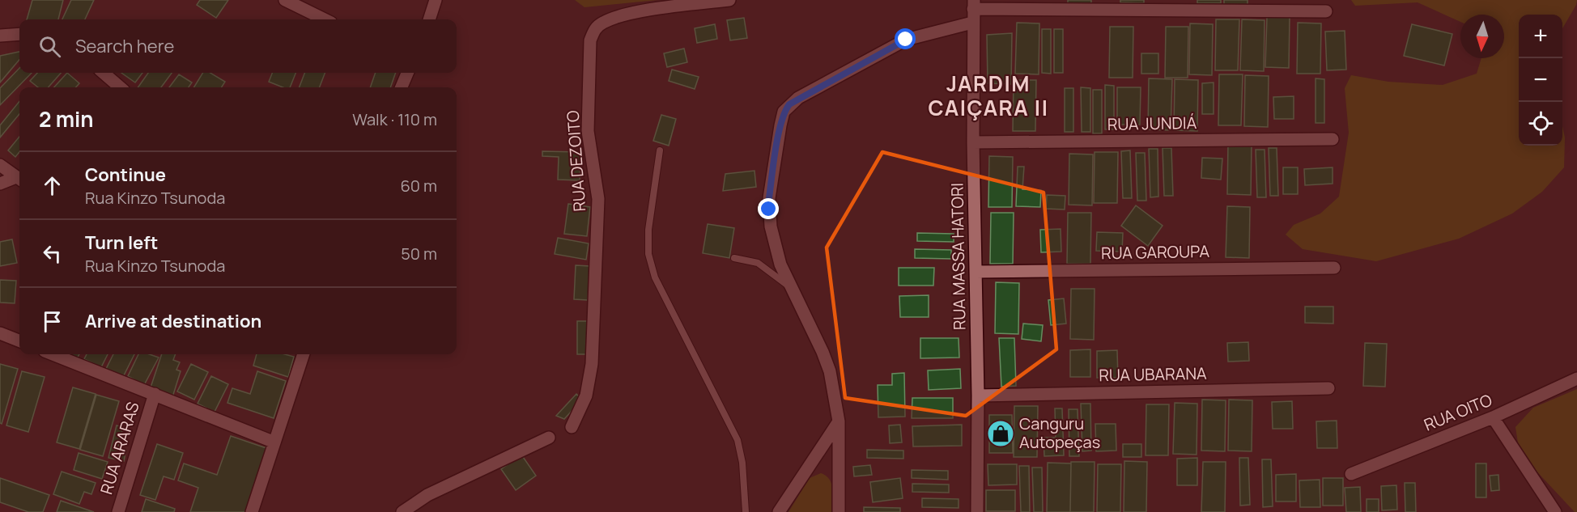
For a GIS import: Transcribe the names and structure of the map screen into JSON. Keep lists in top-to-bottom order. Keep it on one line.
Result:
{"streets":{"street":["RUA JUNDIÁ","RUA DEZOITO","RUA GAROUPA","RUA MASSA HATORI","RUA UBARANA","RUA OITO","RUA ARARAS"]},"crossings":[["RUA JUNDIÁ","RUA MASSA HATORI"],["RUA GAROUPA","RUA MASSA HATORI"],["RUA MASSA HATORI","RUA UBARANA"]],"districts":["JARDIM CAIÇARA II"],"places":{"shop":["Canguru Autopeças"]},"north":"bottom","page":{"map_buttons":["+","−"],"search":"Search here","heading":["2 min","Walk · 110 m"],"list":[["Continue","Rua Kinzo Tsunoda","60 m"],["Turn left","Rua Kinzo Tsunoda","50 m"],"Arrive at destination"]}}
